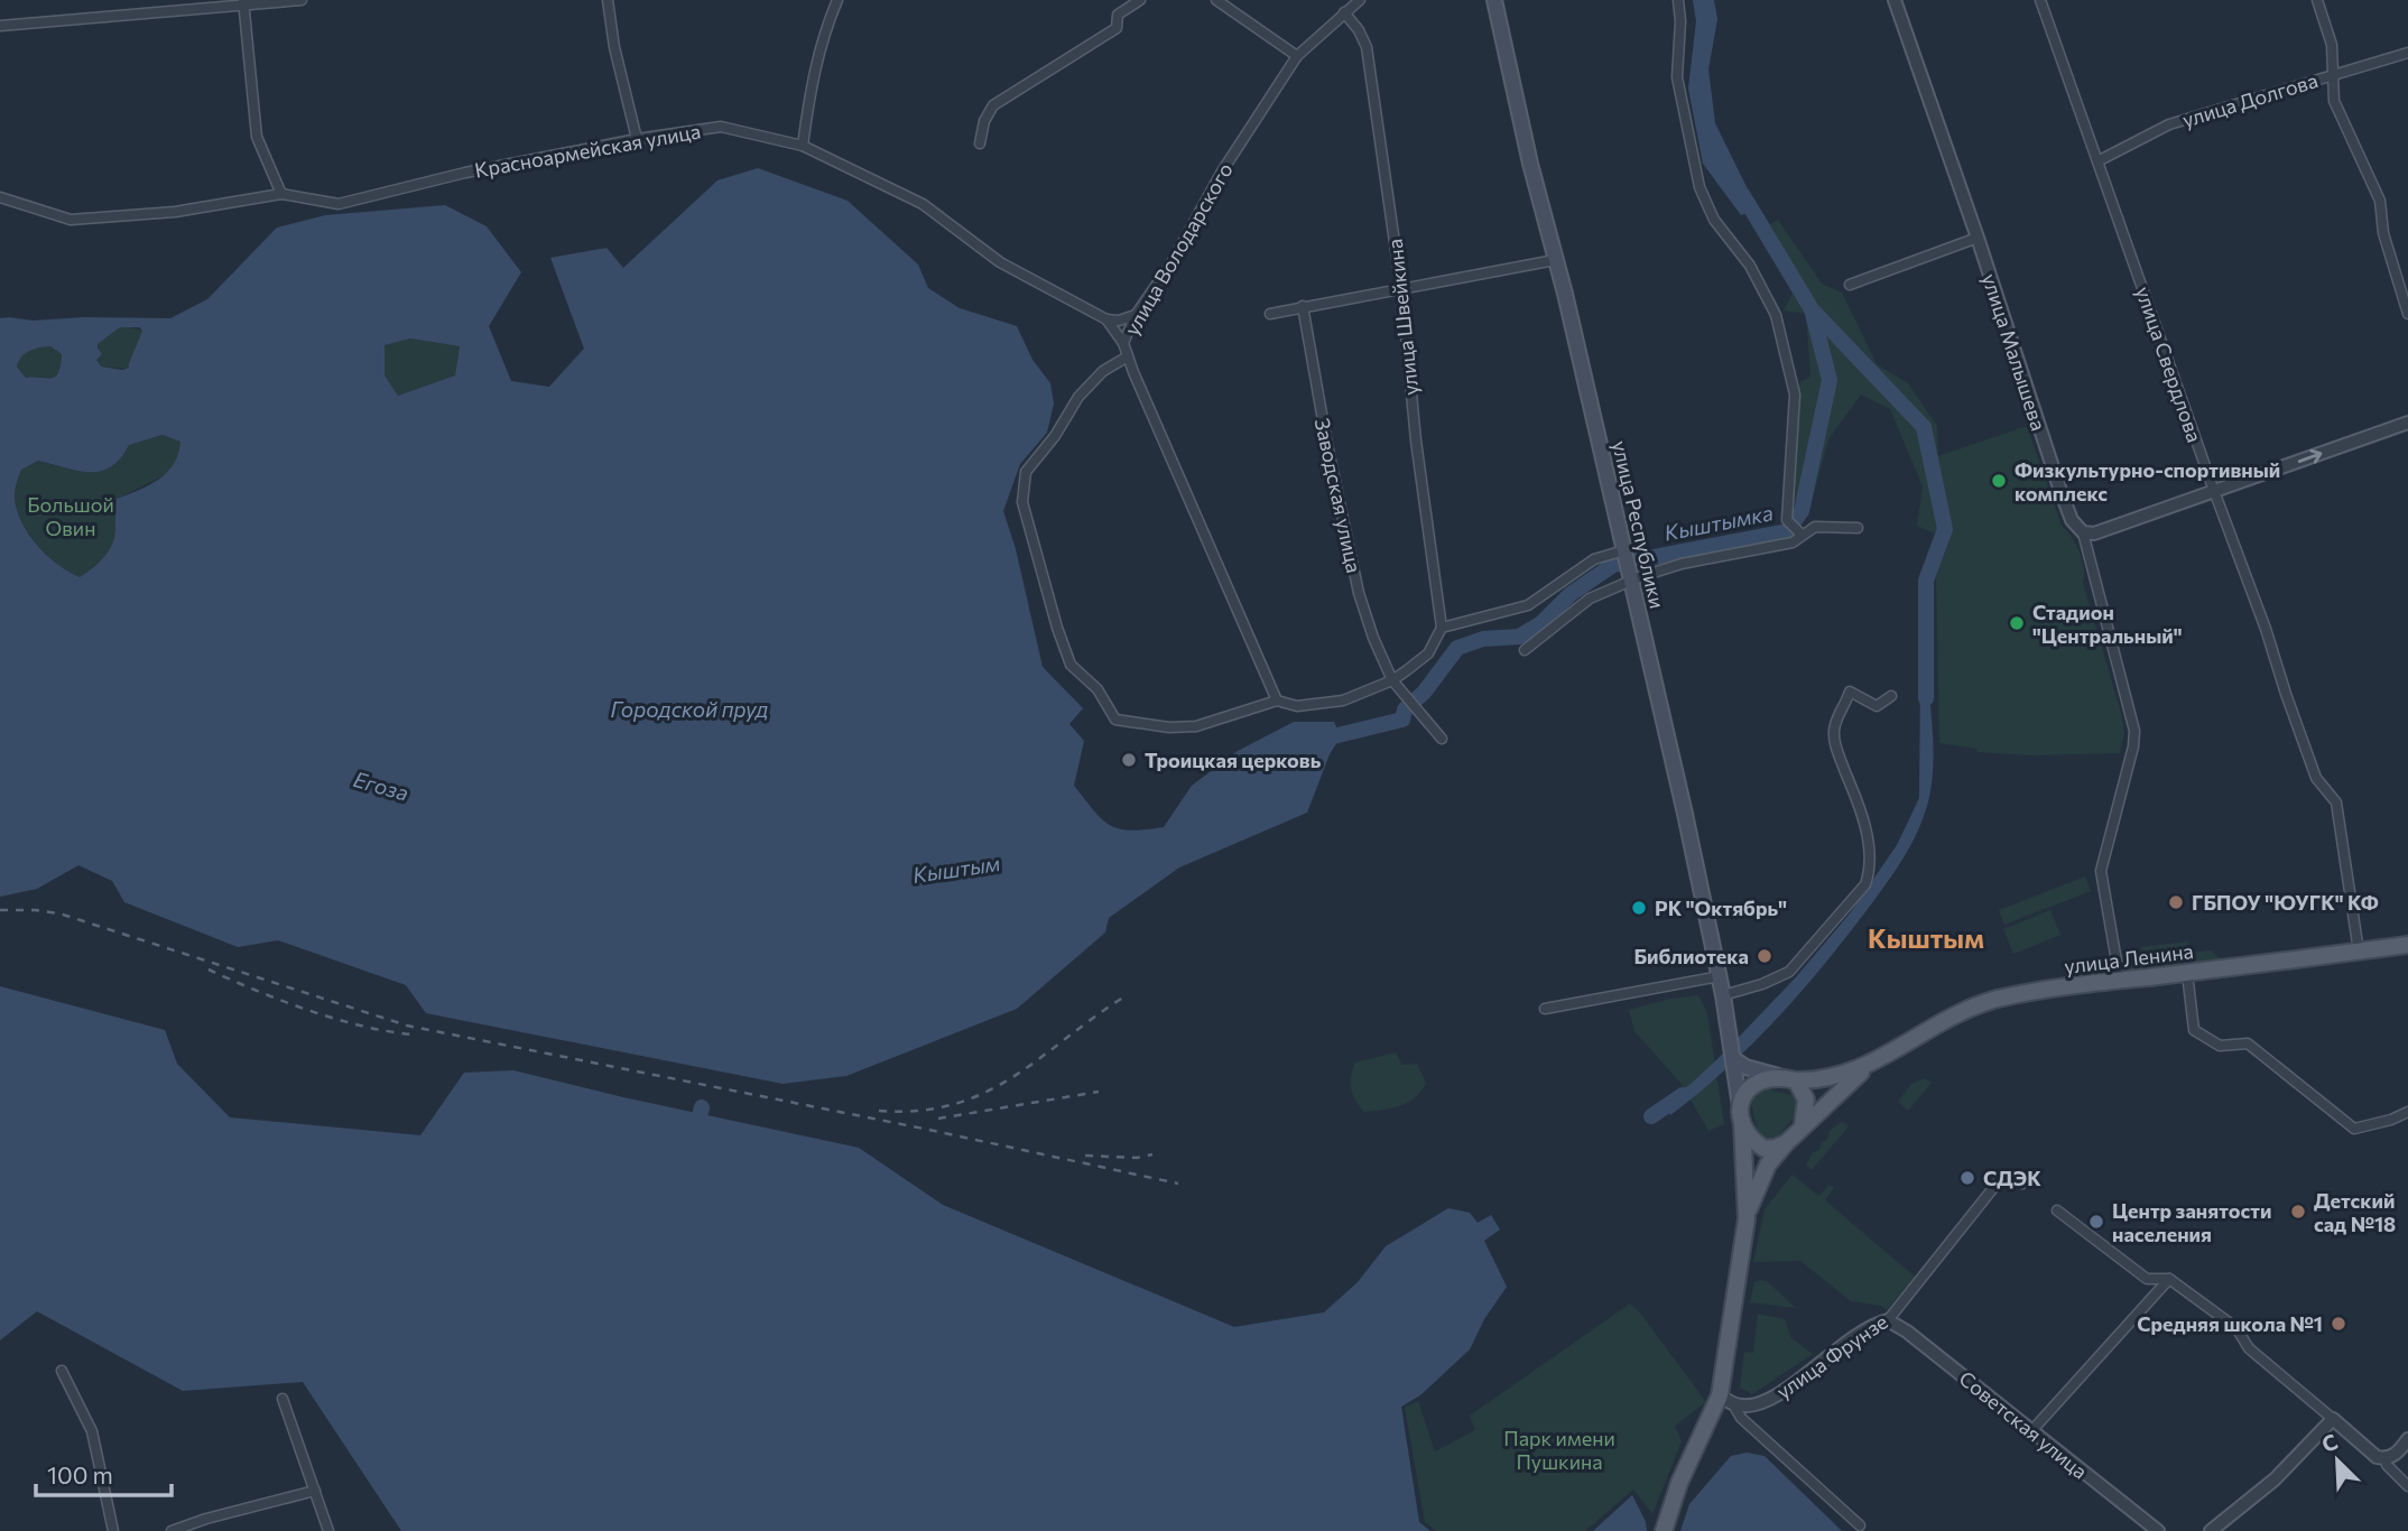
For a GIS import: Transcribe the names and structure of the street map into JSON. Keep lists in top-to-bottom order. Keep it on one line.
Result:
{"streets":{"main road":["улица Республики","улица Ленина"],"street":["улица Долгова","Красноармейская улица","улица Володарского","улица Швейкина","улица Малышева","улица Свердлова","Заводская улица","улица Фрунзе","Советская улица"]},"crossings":[["улица Долгова","улица Свердлова"],["Красноармейская улица","улица Володарского"],["улица Володарского","улица Швейкина"],["улица Малышева","улица Ленина"],["улица Свердлова","улица Ленина"],["улица Фрунзе","Советская улица"]],"districts":["Кыштым"],"water":["Кыштымка","Городской пруд","Егоза","Кыштым"],"parks":["Большой Овин","Парк имени Пушкина"],"places":["Физкультурно-спортивный комплекс","Стадион \"Центральный\"","Троицкая церковь","ГБПОУ \"ЮУГК\" КФ","РК \"Октябрь\"","Библиотека","СДЭК","Детский сад №18","Центр занятости населения","Средняя школа №1"],"scale_bar":"100 m","north":"top left"}
